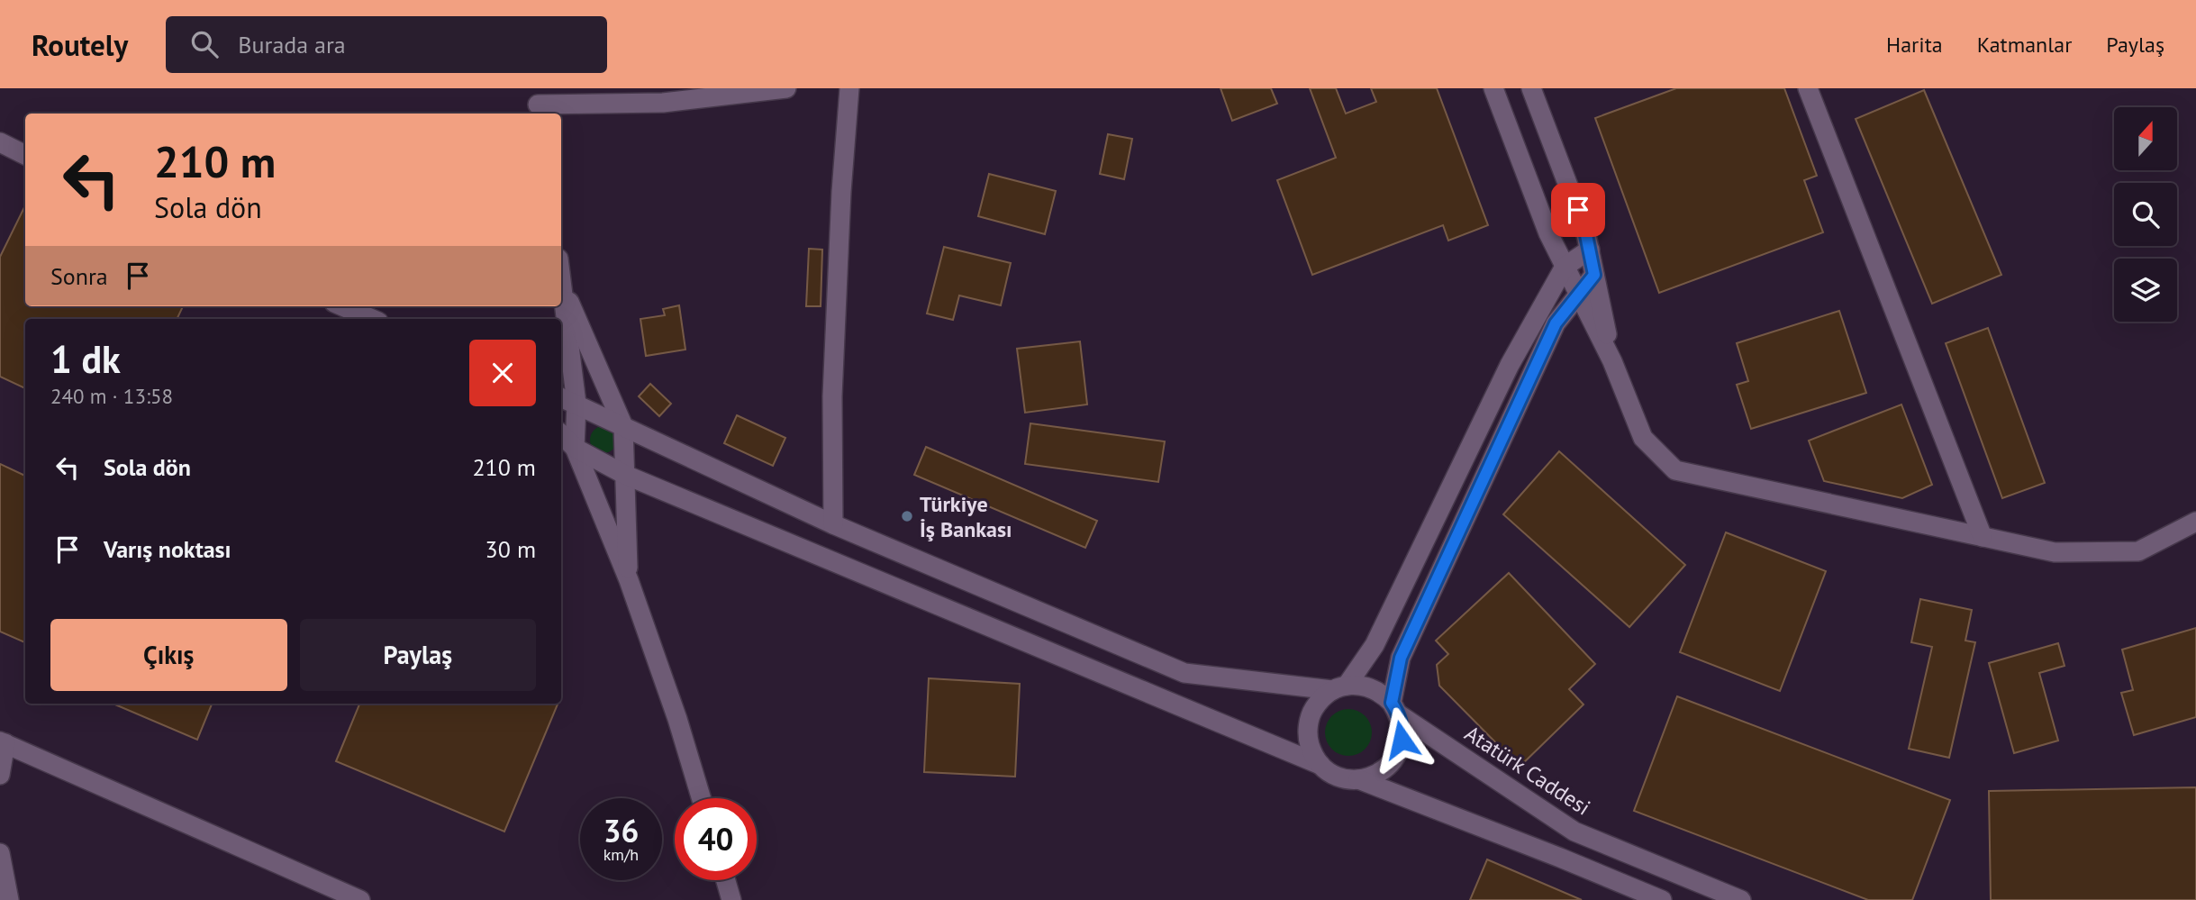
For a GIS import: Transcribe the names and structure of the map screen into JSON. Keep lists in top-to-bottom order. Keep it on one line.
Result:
{"streets":{"street":["Atatürk Caddesi"]},"places":["Türkiye İş Bankası"],"north":"top","page":{"header":"Routely","search":"Burada ara","nav":["Harita","Katmanlar","Paylaş"],"turn":["210 m","Sola dön"],"then":"Sonra","heading":["1 dk","240 m · 13:58"],"list":[{"name":"Sola dön","value":"210 m"},{"name":"Varış noktası","value":"30 m"}],"buttons":["Çıkış","Paylaş"],"speed":"36 km/h","limit":"40"}}
